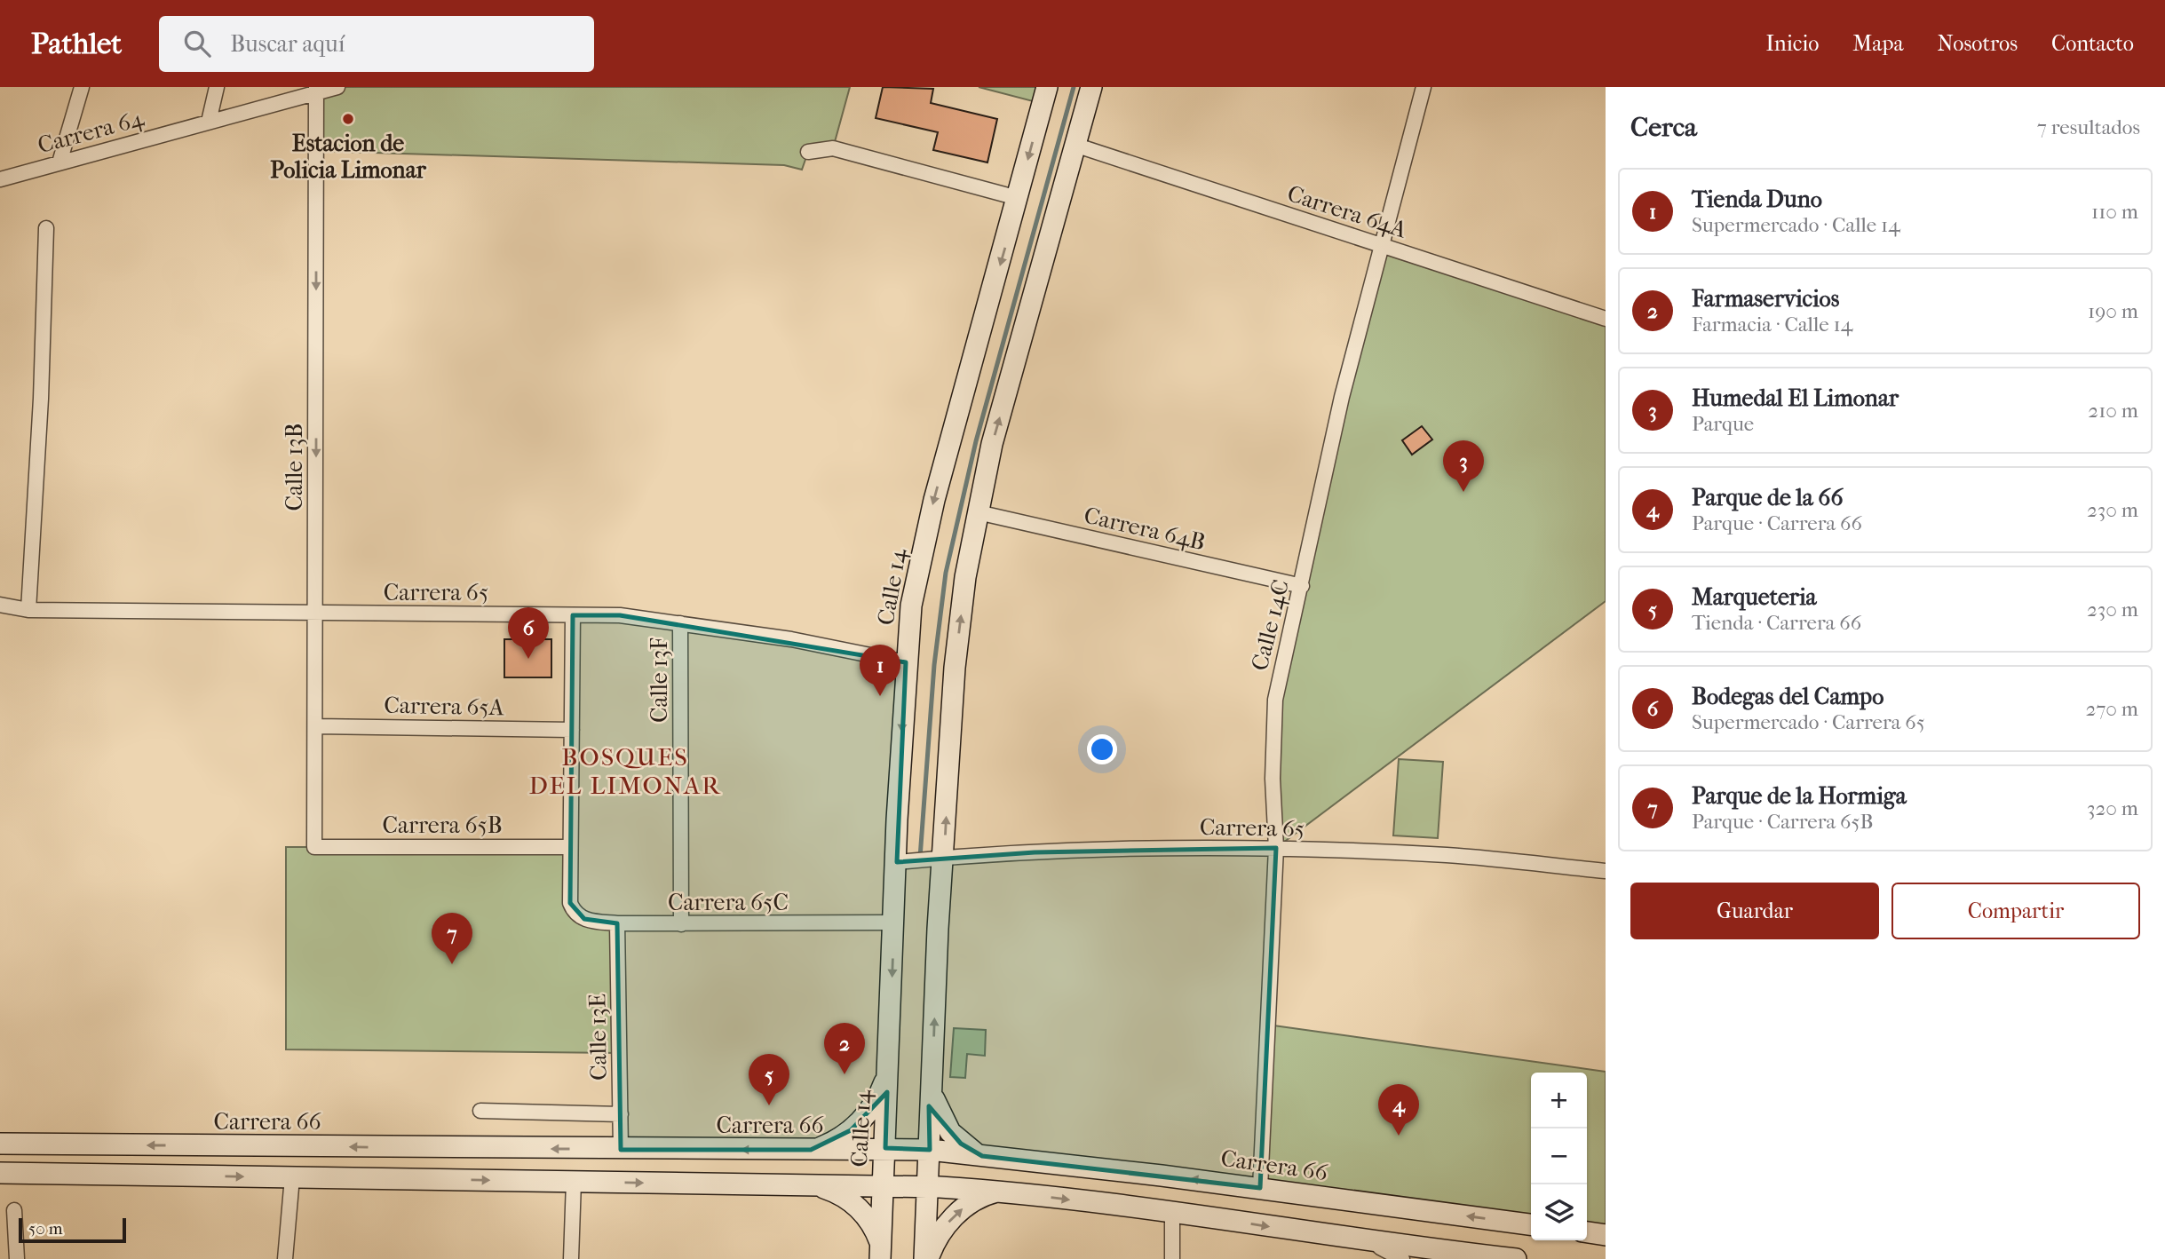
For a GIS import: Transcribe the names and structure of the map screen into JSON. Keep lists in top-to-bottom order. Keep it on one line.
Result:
{"streets":{"main road":["Calle 14","Carrera 66"],"street":["Carrera 64","Carrera 64A","Calle 13B","Carrera 64B","Carrera 65","Calle 14C","Calle 13F","Carrera 65A","Carrera 65B","Carrera 65C","Calle 13E"]},"crossings":[["Carrera 64","Calle 13B"],["Carrera 64A","Calle 14C"],["Calle 13B","Carrera 65"],["Calle 13B","Carrera 65A"],["Calle 13B","Carrera 65B"],["Carrera 64B","Calle 14C"],["Calle 14","Carrera 65"],["Calle 14","Carrera 65C"],["Calle 14","Carrera 66"],["Carrera 65","Calle 14C"],["Carrera 65","Calle 13F"],["Calle 14C","Carrera 66"],["Calle 13F","Carrera 65C"],["Carrera 65B","Carrera 65C"],["Carrera 65C","Calle 13E"],["Calle 13E","Carrera 66"]],"one_way":["Calle 13B"],"districts":["BOSQUES DEL LIMONAR"],"places":["Estacion de Policia Limonar"],"scale_bar":"50 m","page":{"header":"Pathlet","search":"Buscar aquí","nav":["Inicio","Mapa","Nosotros","Contacto"],"heading":["Cerca","7 resultados"],"list":[{"mark":"1","name":"Tienda Duno","note":"Supermercado · Calle 14","value":"110 m"},{"mark":"2","name":"Farmaservicios","note":"Farmacia · Calle 14","value":"190 m"},{"mark":"3","name":"Humedal El Limonar","note":"Parque","value":"210 m"},{"mark":"4","name":"Parque de la 66","note":"Parque · Carrera 66","value":"230 m"},{"mark":"5","name":"Marqueteria","note":"Tienda · Carrera 66","value":"230 m"},{"mark":"6","name":"Bodegas del Campo","note":"Supermercado · Carrera 65","value":"270 m"},{"mark":"7","name":"Parque de la Hormiga","note":"Parque · Carrera 65B","value":"320 m"}],"pins":["3","6","1","7","2","5","4"],"buttons":["Guardar","Compartir"],"map_buttons":["+","−"],"scale":"50 m"}}
